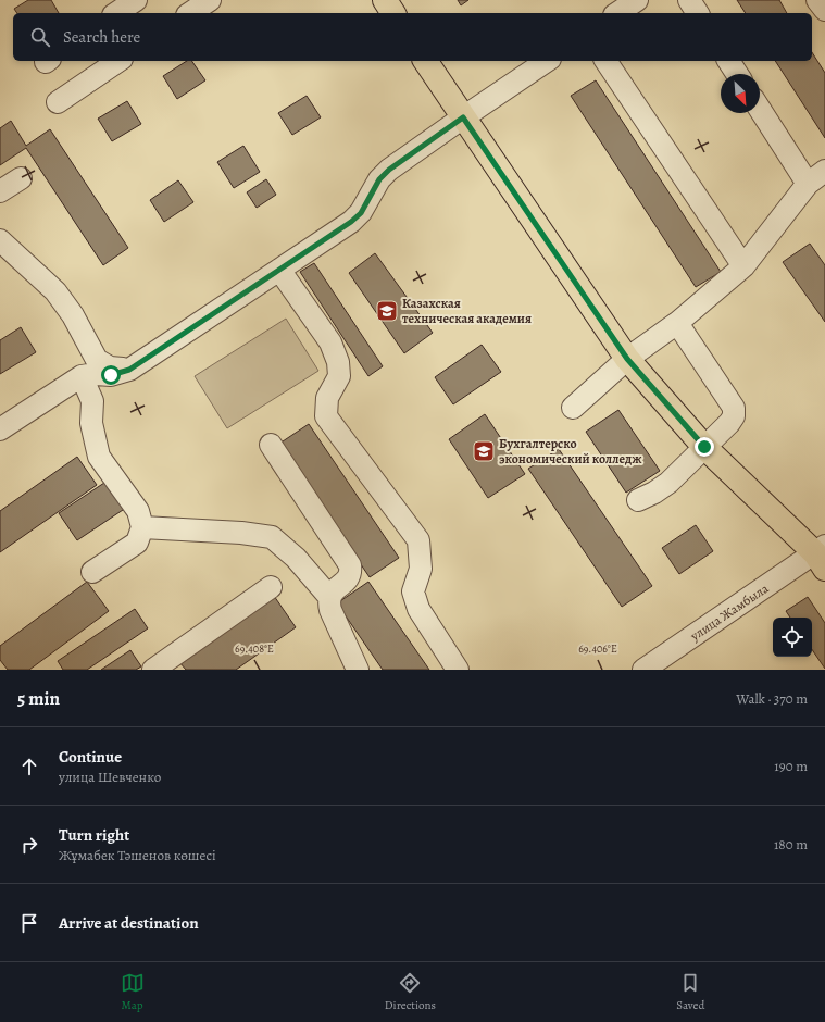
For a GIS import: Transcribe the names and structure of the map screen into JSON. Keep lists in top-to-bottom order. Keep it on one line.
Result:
{"streets":{"street":["улица Жамбыла"]},"places":{"school or university":["Казахская техническая академия","Бухгалтерско экономический колледж"]},"north":"bottom right","page":{"search":"Search here","heading":["5 min","Walk · 370 m"],"list":[["Continue","улица Шевченко","190 m"],["Turn right","Жұмабек Тәшенов көшесі","180 m"],"Arrive at destination"],"nav":["Map","Directions","Saved"]},"coordinates":["69.408°E","69.406°E"]}
